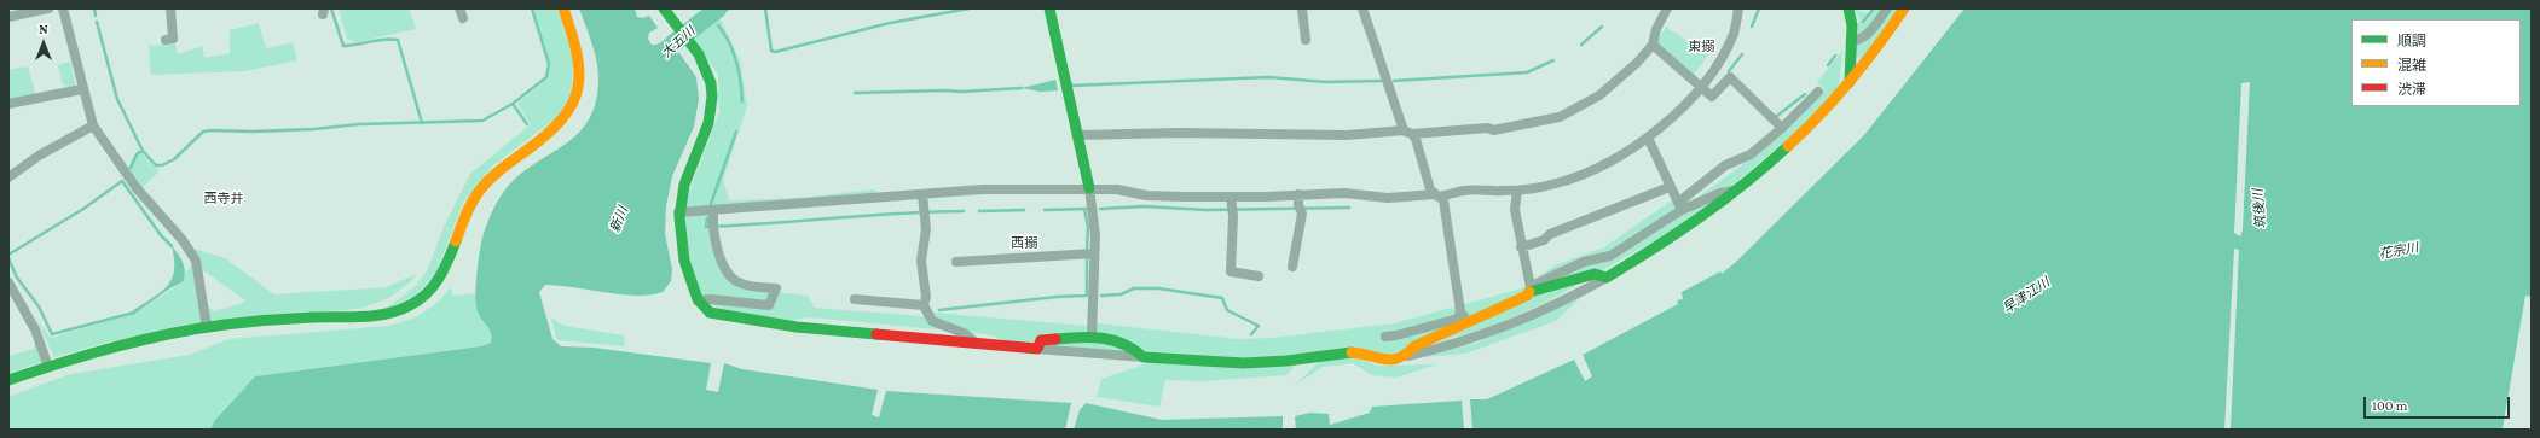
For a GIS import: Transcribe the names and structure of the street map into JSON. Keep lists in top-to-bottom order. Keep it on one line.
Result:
{"districts":["東搦","西寺井","西搦"],"water":["大五川","筑後川","新川","花宗川","早津江川"],"legend":["順調","混雑","渋滞"],"scale_bar":"100 m","north":"top"}
